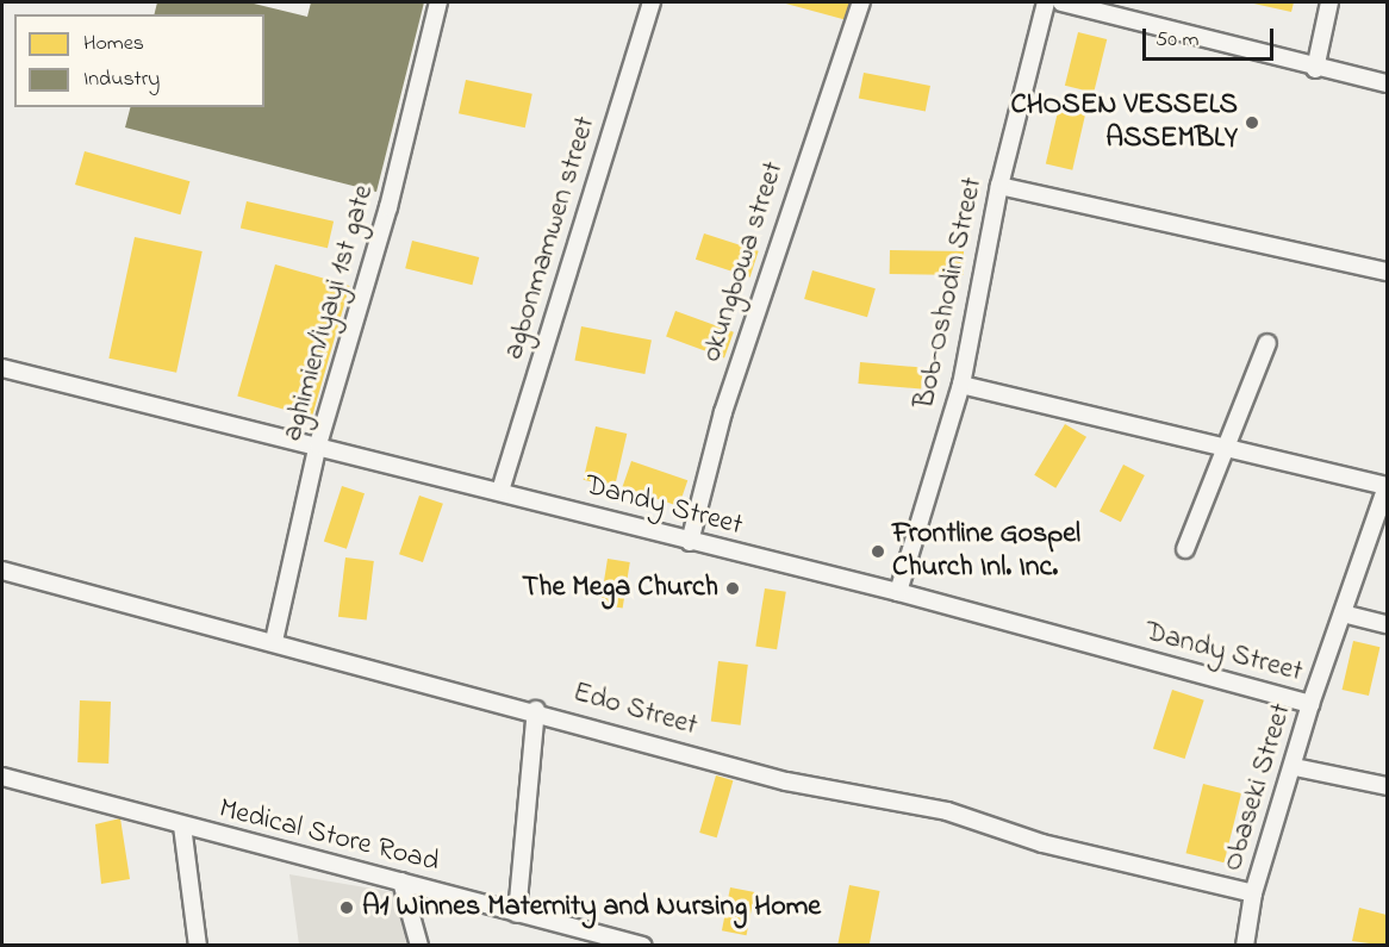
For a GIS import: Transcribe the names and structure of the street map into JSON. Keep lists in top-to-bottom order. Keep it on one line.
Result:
{"streets":{"street":["agbonmamwen street","okungbowa street","Bob-Oshodin Street","aghimien/iyayi 1st gate","Dandy Street","Edo Street","Obaseki Street","Medical Store Road"]},"crossings":[["agbonmamwen street","Dandy Street"],["okungbowa street","Dandy Street"],["Bob-Oshodin Street","Dandy Street"],["aghimien/iyayi 1st gate","Dandy Street"],["aghimien/iyayi 1st gate","Edo Street"],["Dandy Street","Obaseki Street"],["Edo Street","Obaseki Street"]],"places":["CHOSEN VESSELS ASSEMBLY","Frontline Gospel Church Inl. Inc.","The Mega Church","A1 Winnes Maternity and Nursing Home"],"legend":["Homes","Industry"],"scale_bar":"50 m"}
